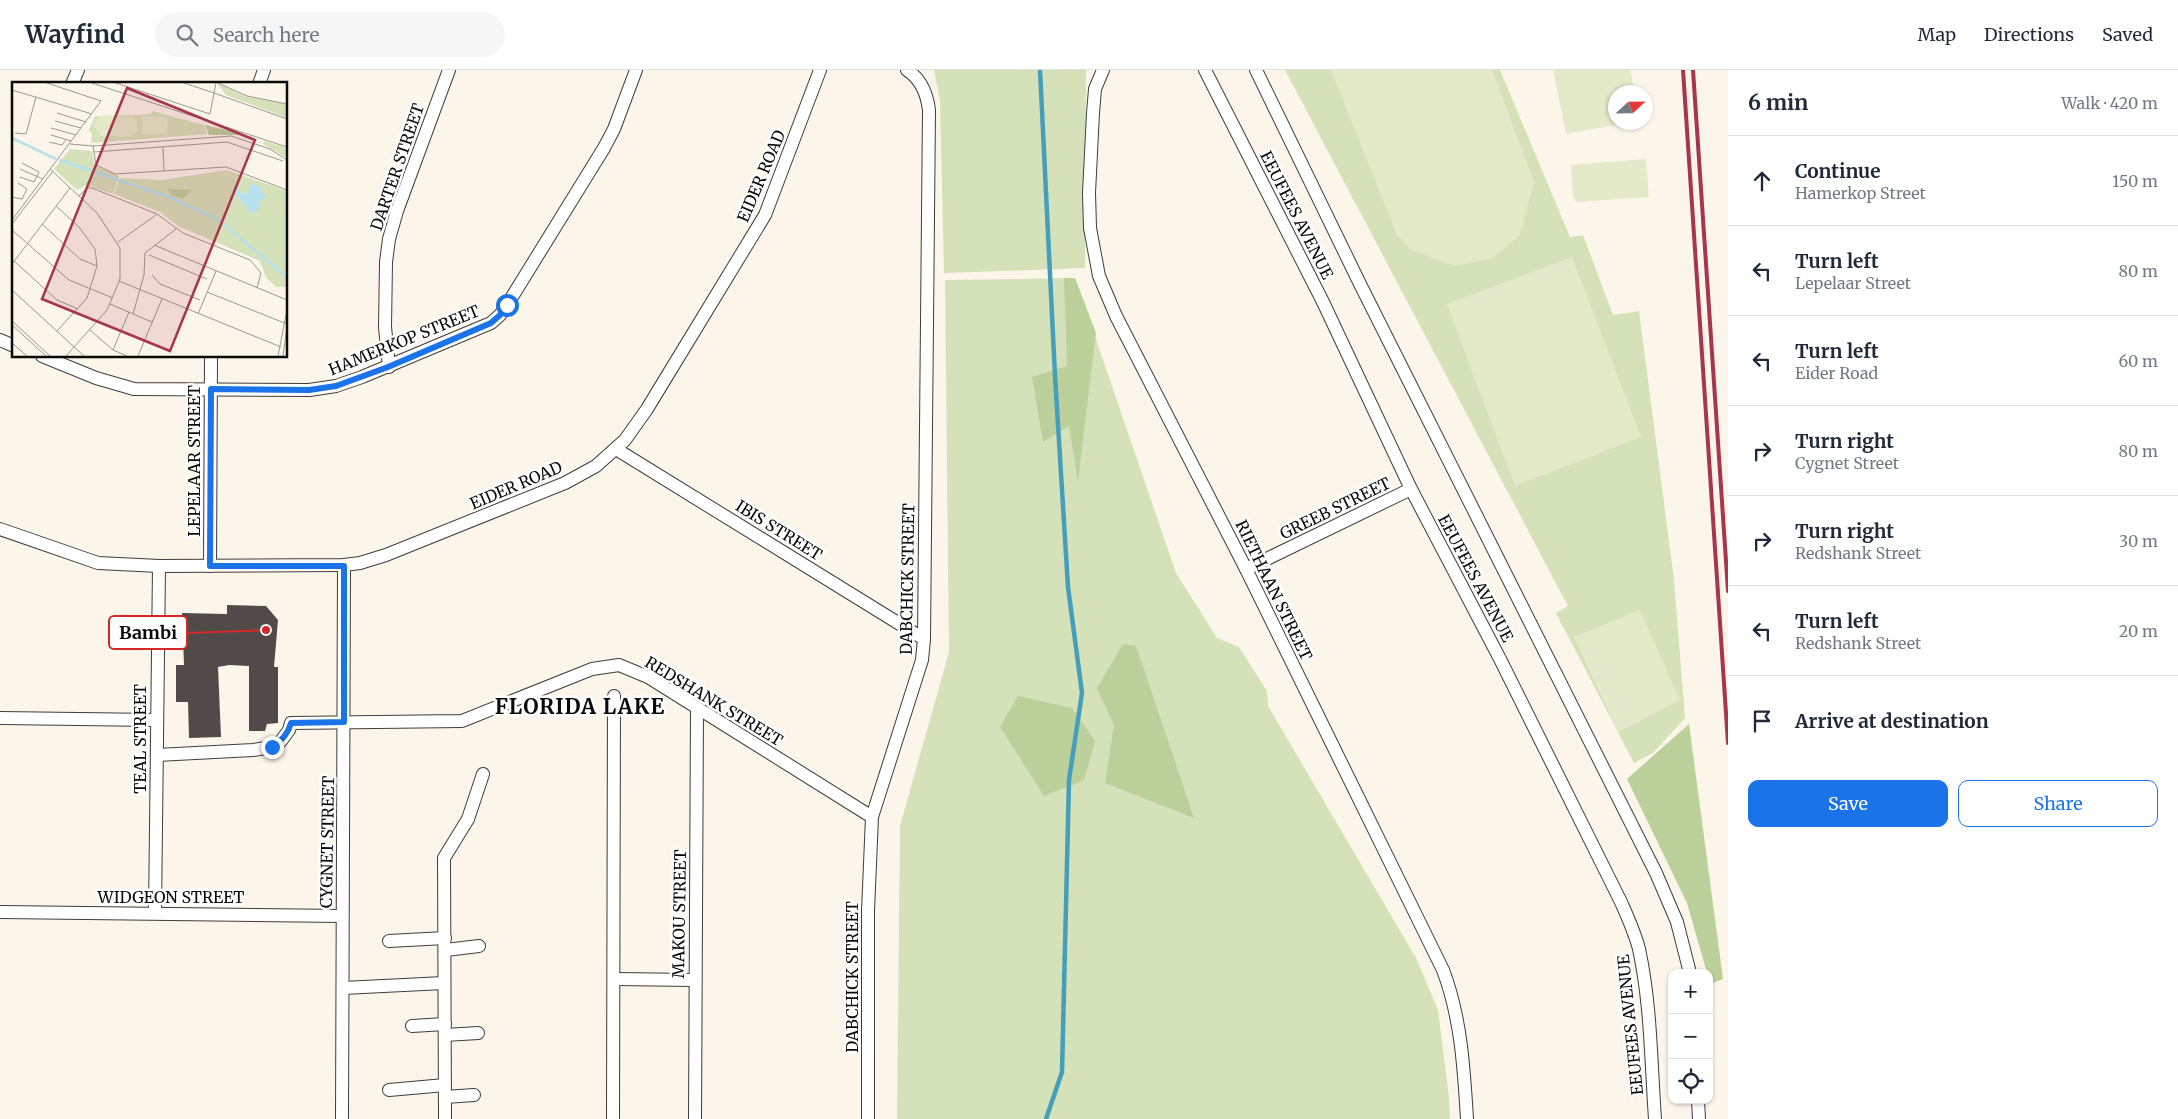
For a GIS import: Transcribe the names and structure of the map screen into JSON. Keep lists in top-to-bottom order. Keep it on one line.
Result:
{"streets":{"street":["DARTER STREET","EIDER ROAD","EEUFEES AVENUE","HAMERKOP STREET","LEPELAAR STREET","GREEB STREET","IBIS STREET","DABCHICK STREET","RIETHAAN STREET","REDSHANK STREET","TEAL STREET","CYGNET STREET","WIDGEON STREET","MAKOU STREET"]},"crossings":[["DARTER STREET","HAMERKOP STREET"],["EIDER ROAD","LEPELAAR STREET"],["EIDER ROAD","IBIS STREET"],["EIDER ROAD","TEAL STREET"],["EIDER ROAD","CYGNET STREET"],["EEUFEES AVENUE","GREEB STREET"],["HAMERKOP STREET","LEPELAAR STREET"],["GREEB STREET","RIETHAAN STREET"],["IBIS STREET","DABCHICK STREET"],["DABCHICK STREET","REDSHANK STREET"],["REDSHANK STREET","TEAL STREET"],["REDSHANK STREET","CYGNET STREET"],["REDSHANK STREET","MAKOU STREET"],["TEAL STREET","WIDGEON STREET"],["CYGNET STREET","WIDGEON STREET"]],"districts":["FLORIDA LAKE"],"places":["Bambi"],"north":"right","page":{"header":"Wayfind","search":"Search here","nav":["Map","Directions","Saved"],"heading":["6 min","Walk · 420 m"],"list":[["Continue","Hamerkop Street","150 m"],["Turn left","Lepelaar Street","80 m"],["Turn left","Eider Road","60 m"],["Turn right","Cygnet Street","80 m"],["Turn right","Redshank Street","30 m"],["Turn left","Redshank Street","20 m"],"Arrive at destination"],"buttons":["Save","Share"],"map_buttons":["+","−"]}}
